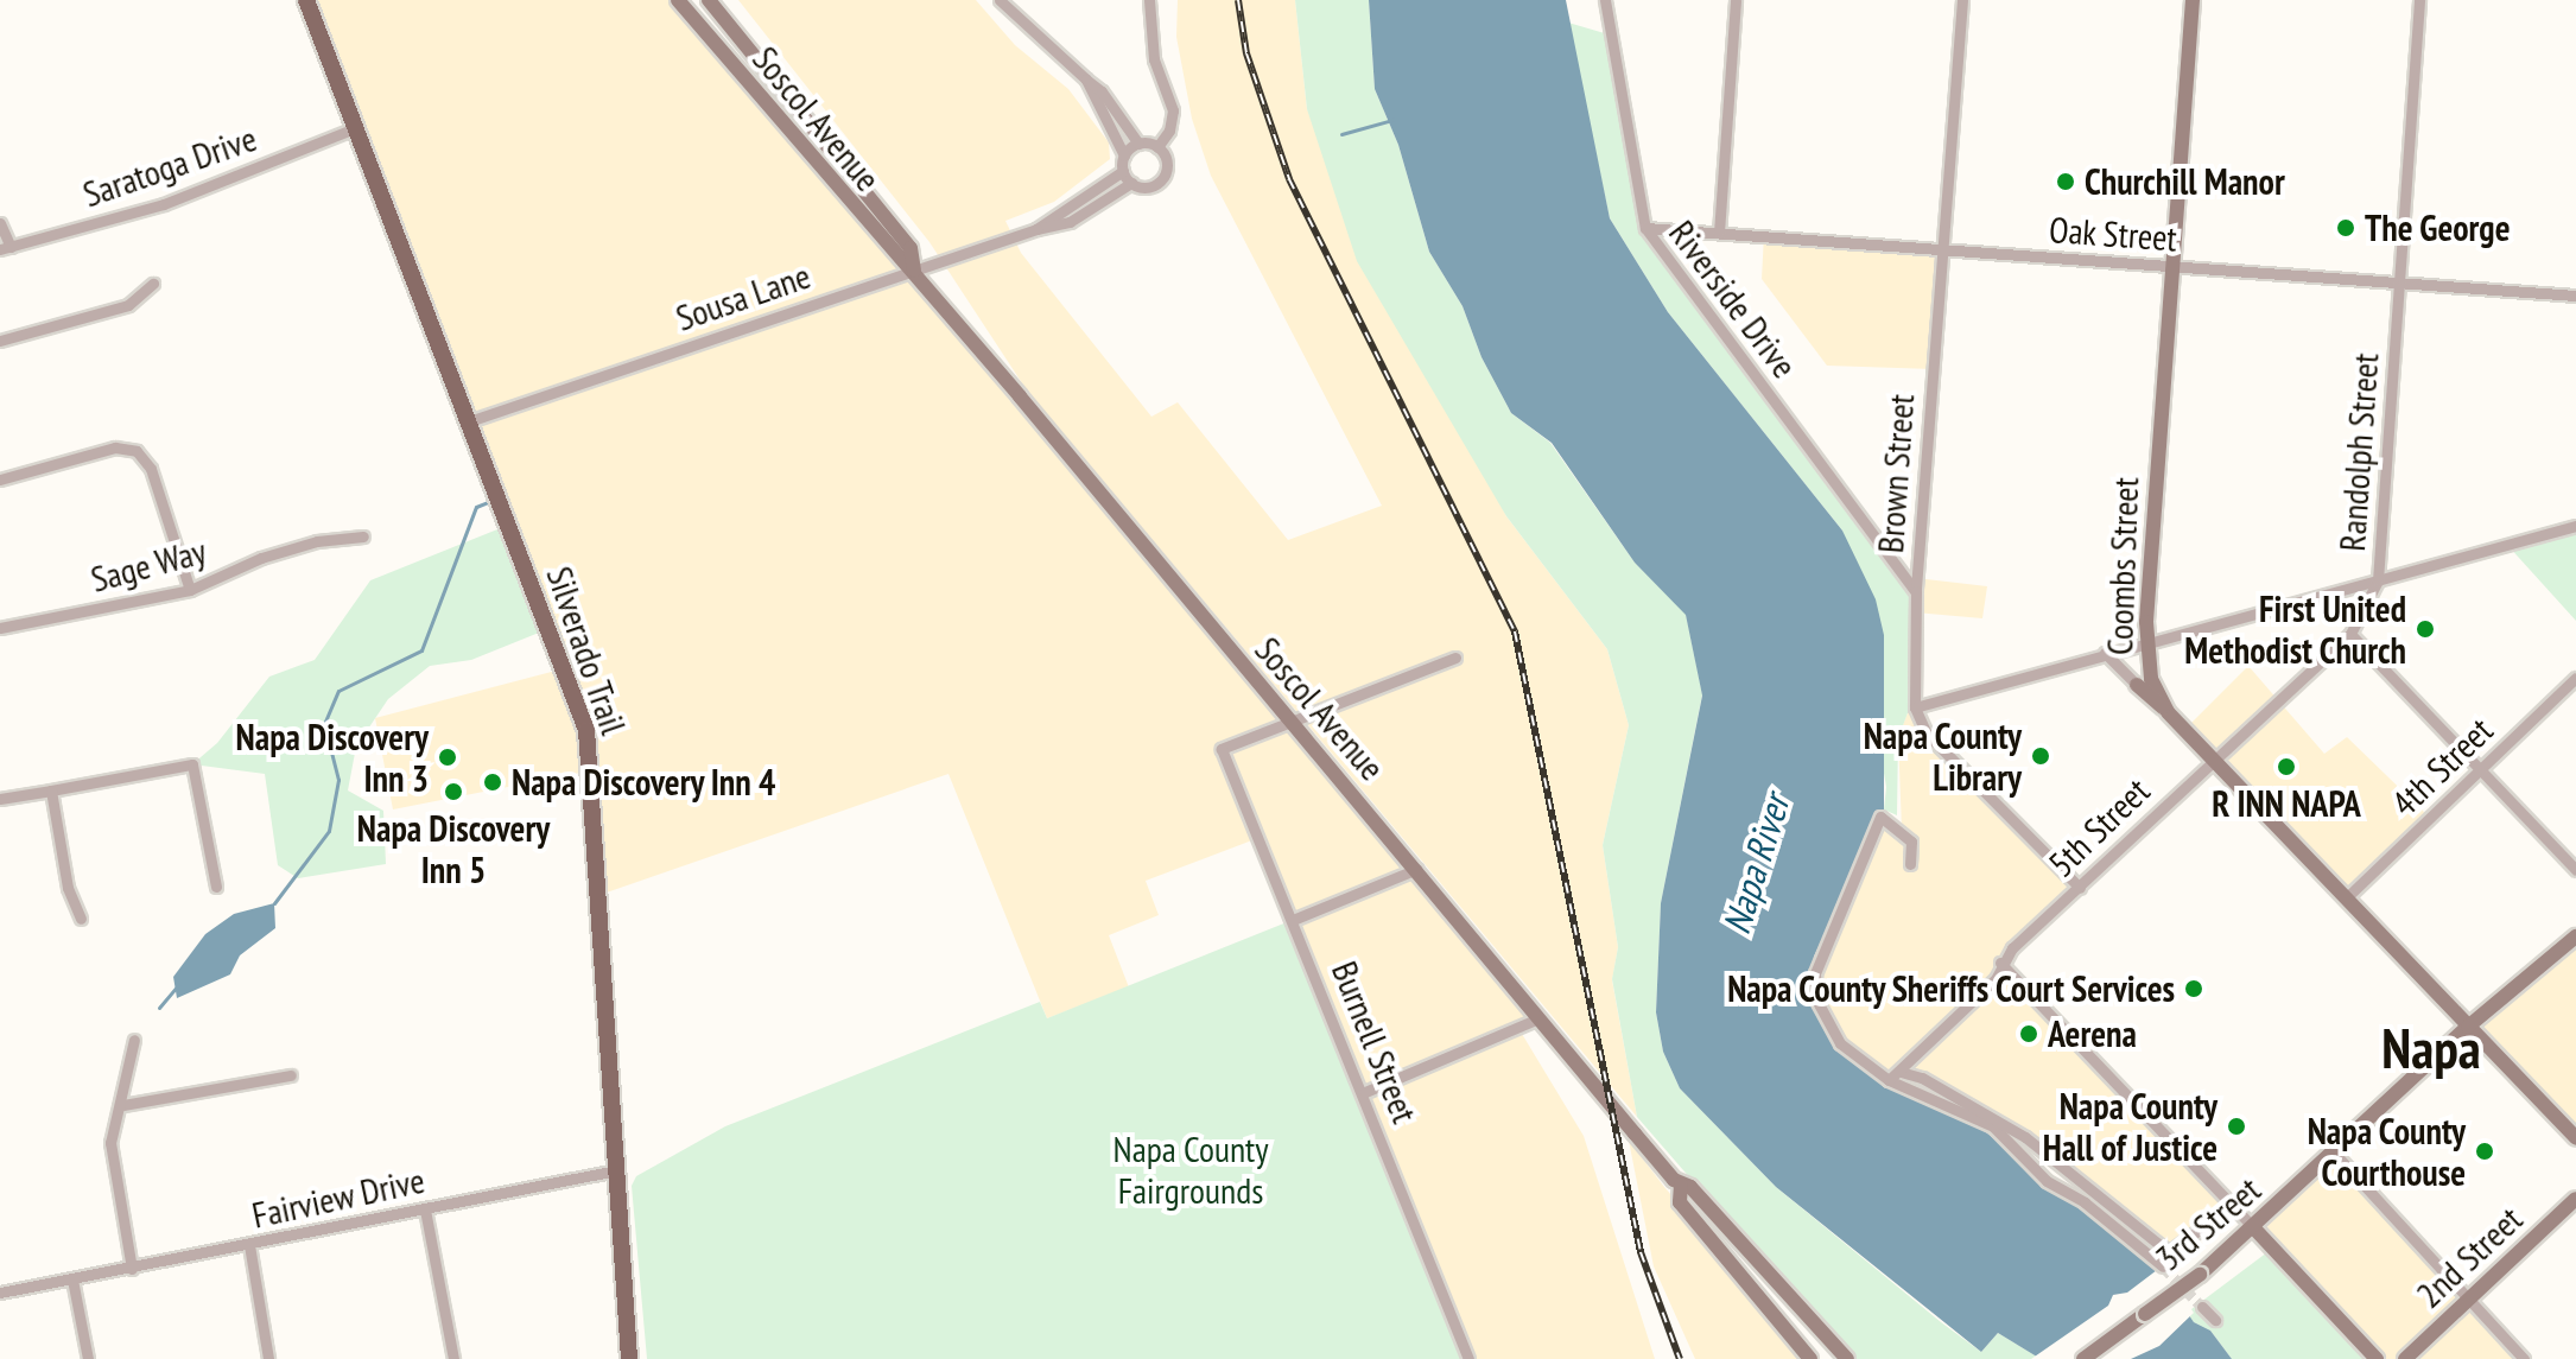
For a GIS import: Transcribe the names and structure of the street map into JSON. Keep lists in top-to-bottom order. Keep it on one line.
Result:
{"streets":{"main road":["Silverado Trail"],"street":["Soscol Avenue","Saratoga Drive","Oak Street","Sousa Lane","Riverside Drive","Randolph Street","Brown Street","Sage Way","Coombs Street","4th Street","5th Street","Burnell Street","Fairview Drive","3rd Street","2nd Street"]},"crossings":[["Soscol Avenue","Sousa Lane"],["Soscol Avenue","Burnell Street"],["Saratoga Drive","Silverado Trail"],["Oak Street","Riverside Drive"],["Oak Street","Randolph Street"],["Oak Street","Brown Street"],["Oak Street","Coombs Street"],["Sousa Lane","Silverado Trail"],["Riverside Drive","Brown Street"],["Randolph Street","5th Street"],["Coombs Street","4th Street"],["Coombs Street","5th Street"],["Coombs Street","3rd Street"],["Silverado Trail","Fairview Drive"]],"districts":["Napa"],"water":["Napa River"],"parks":["Napa County Fairgrounds"],"places":["Churchill Manor","The George","First United Methodist Church","Napa County Library","Napa Discovery Inn 3","R INN NAPA","Napa Discovery Inn 4","Napa Discovery Inn 5","Napa County Sheriffs Court Services","Aerena","Napa County Hall of Justice","Napa County Courthouse"]}
